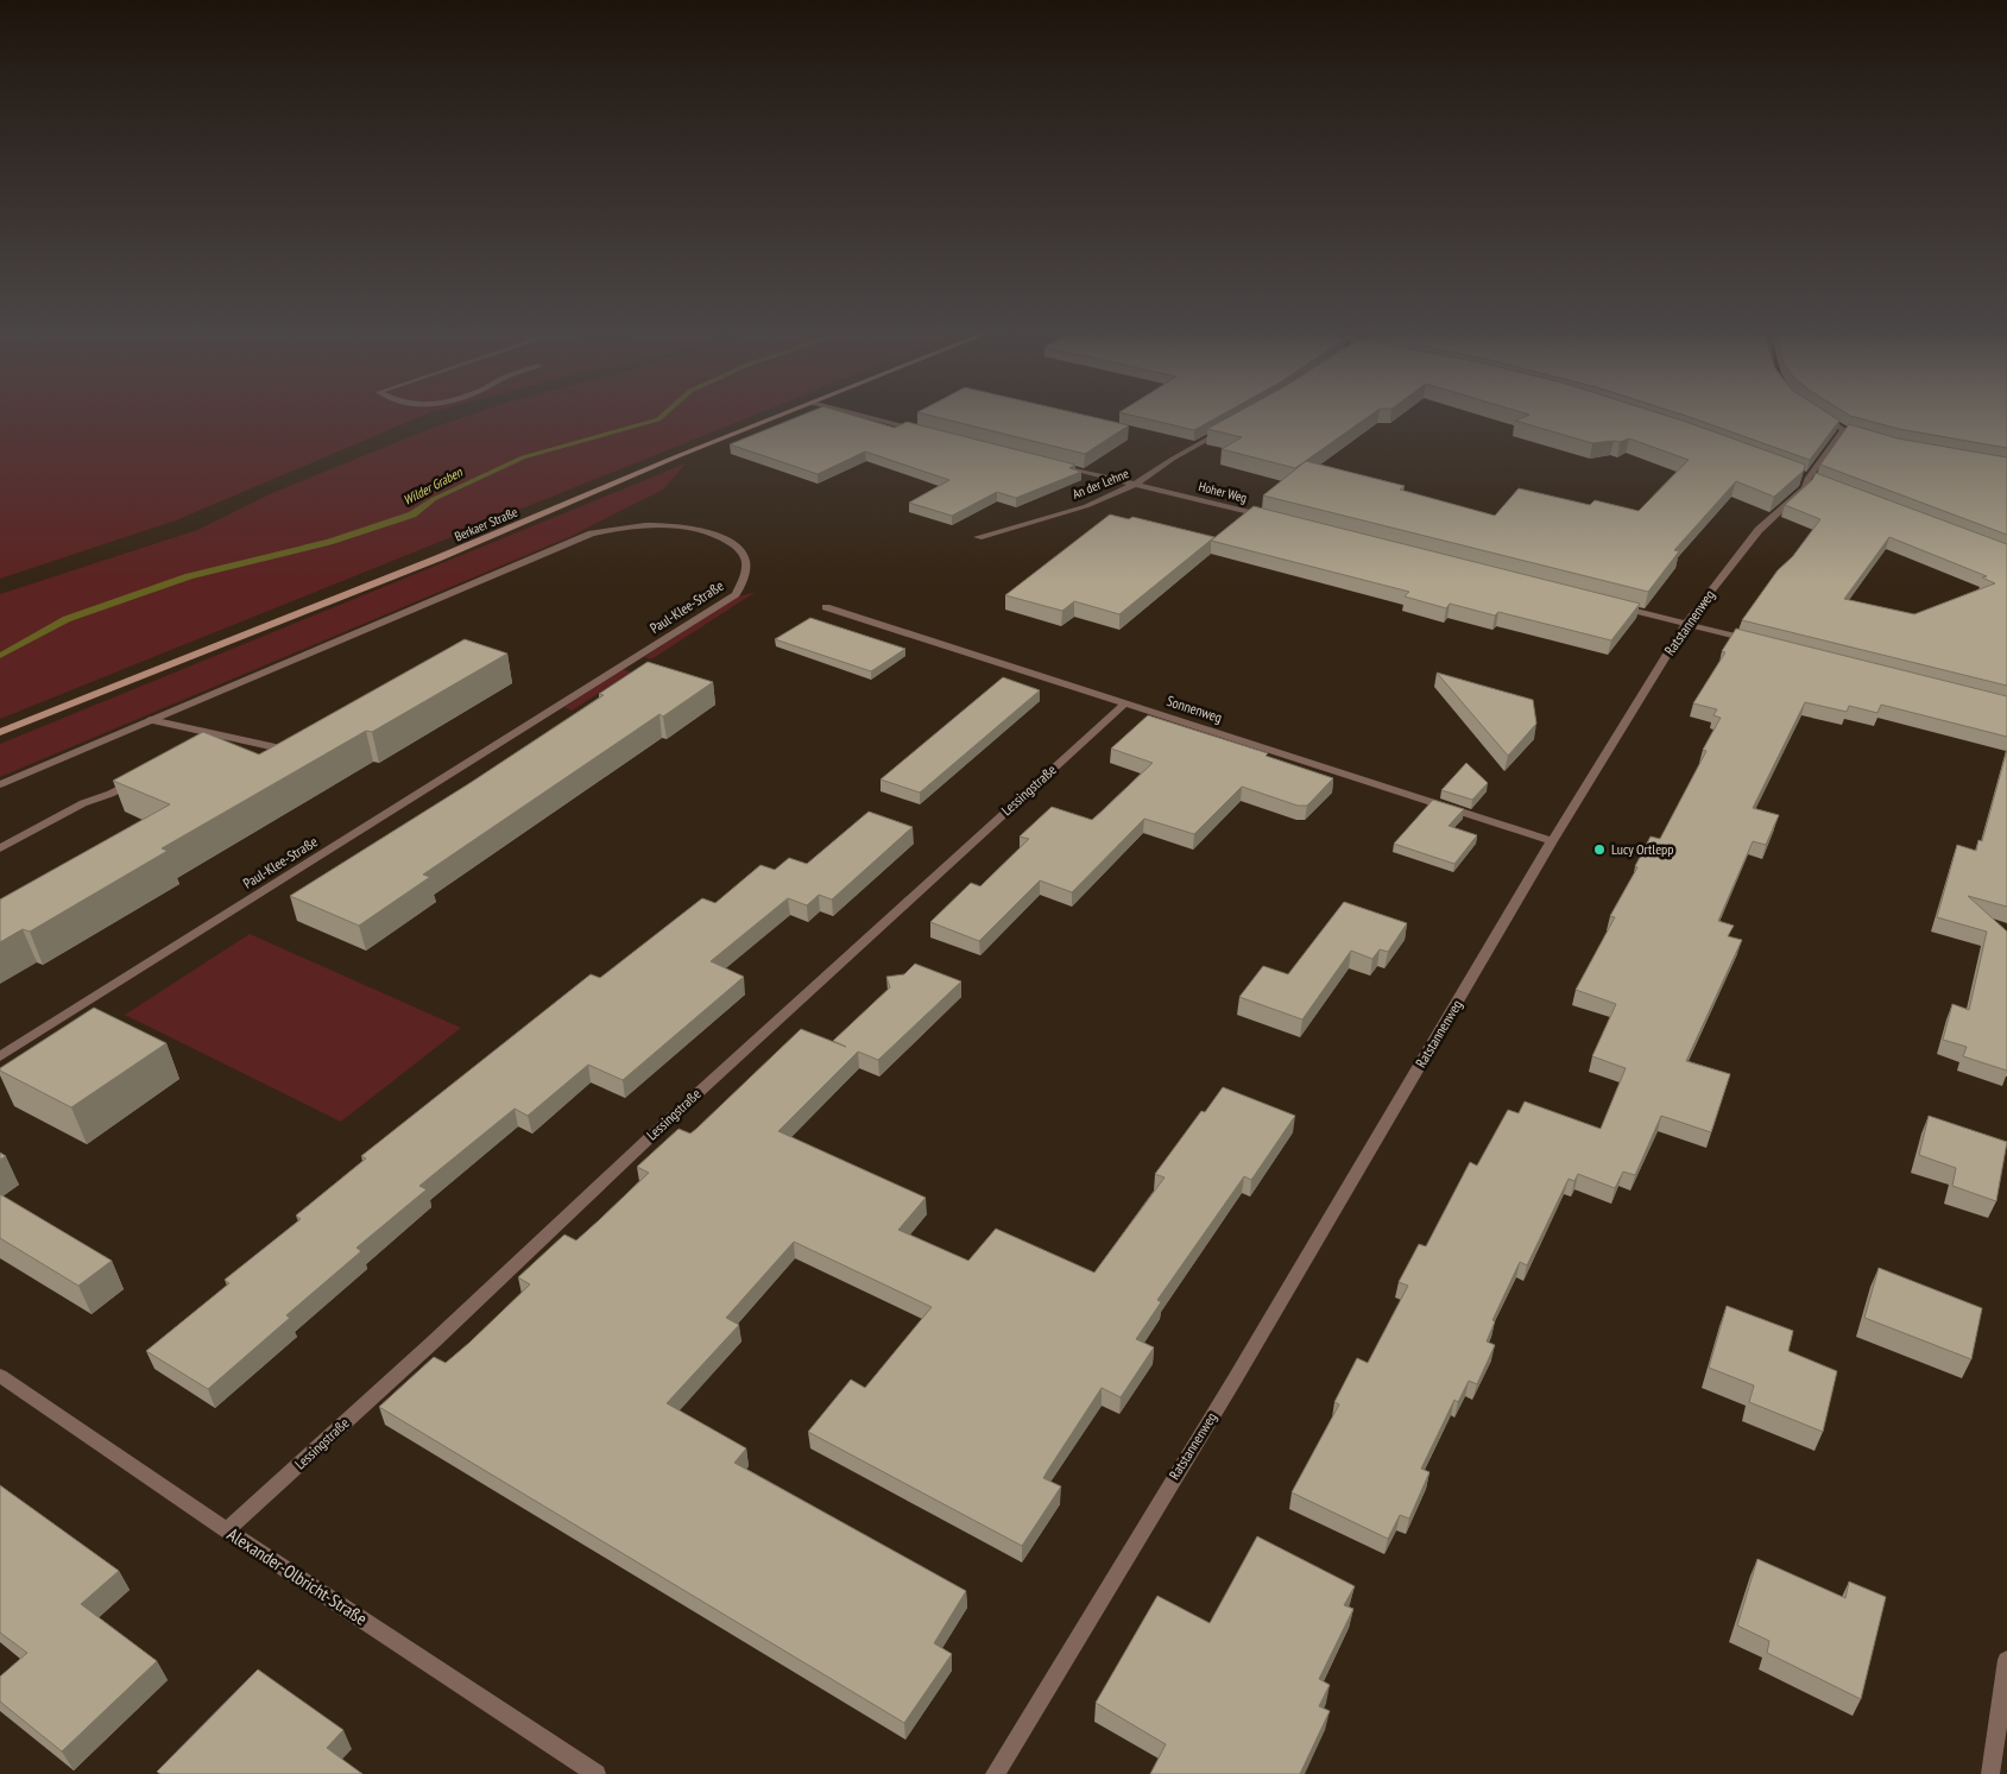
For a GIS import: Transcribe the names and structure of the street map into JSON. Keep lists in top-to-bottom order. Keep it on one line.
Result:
{"streets":{"main road":["Berkaer Straße"],"street":["An der Lehne","Hoher Weg","Paul-Klee-Straße","Ratstannenweg","Sonnenweg","Lessingstraße","Alexander-Olbricht-Straße"]},"crossings":[["An der Lehne","Hoher Weg"],["Ratstannenweg","Sonnenweg"],["Sonnenweg","Lessingstraße"],["Lessingstraße","Alexander-Olbricht-Straße"]],"water":["Wilder Graben"],"places":["Lucy Ortlepp"]}
